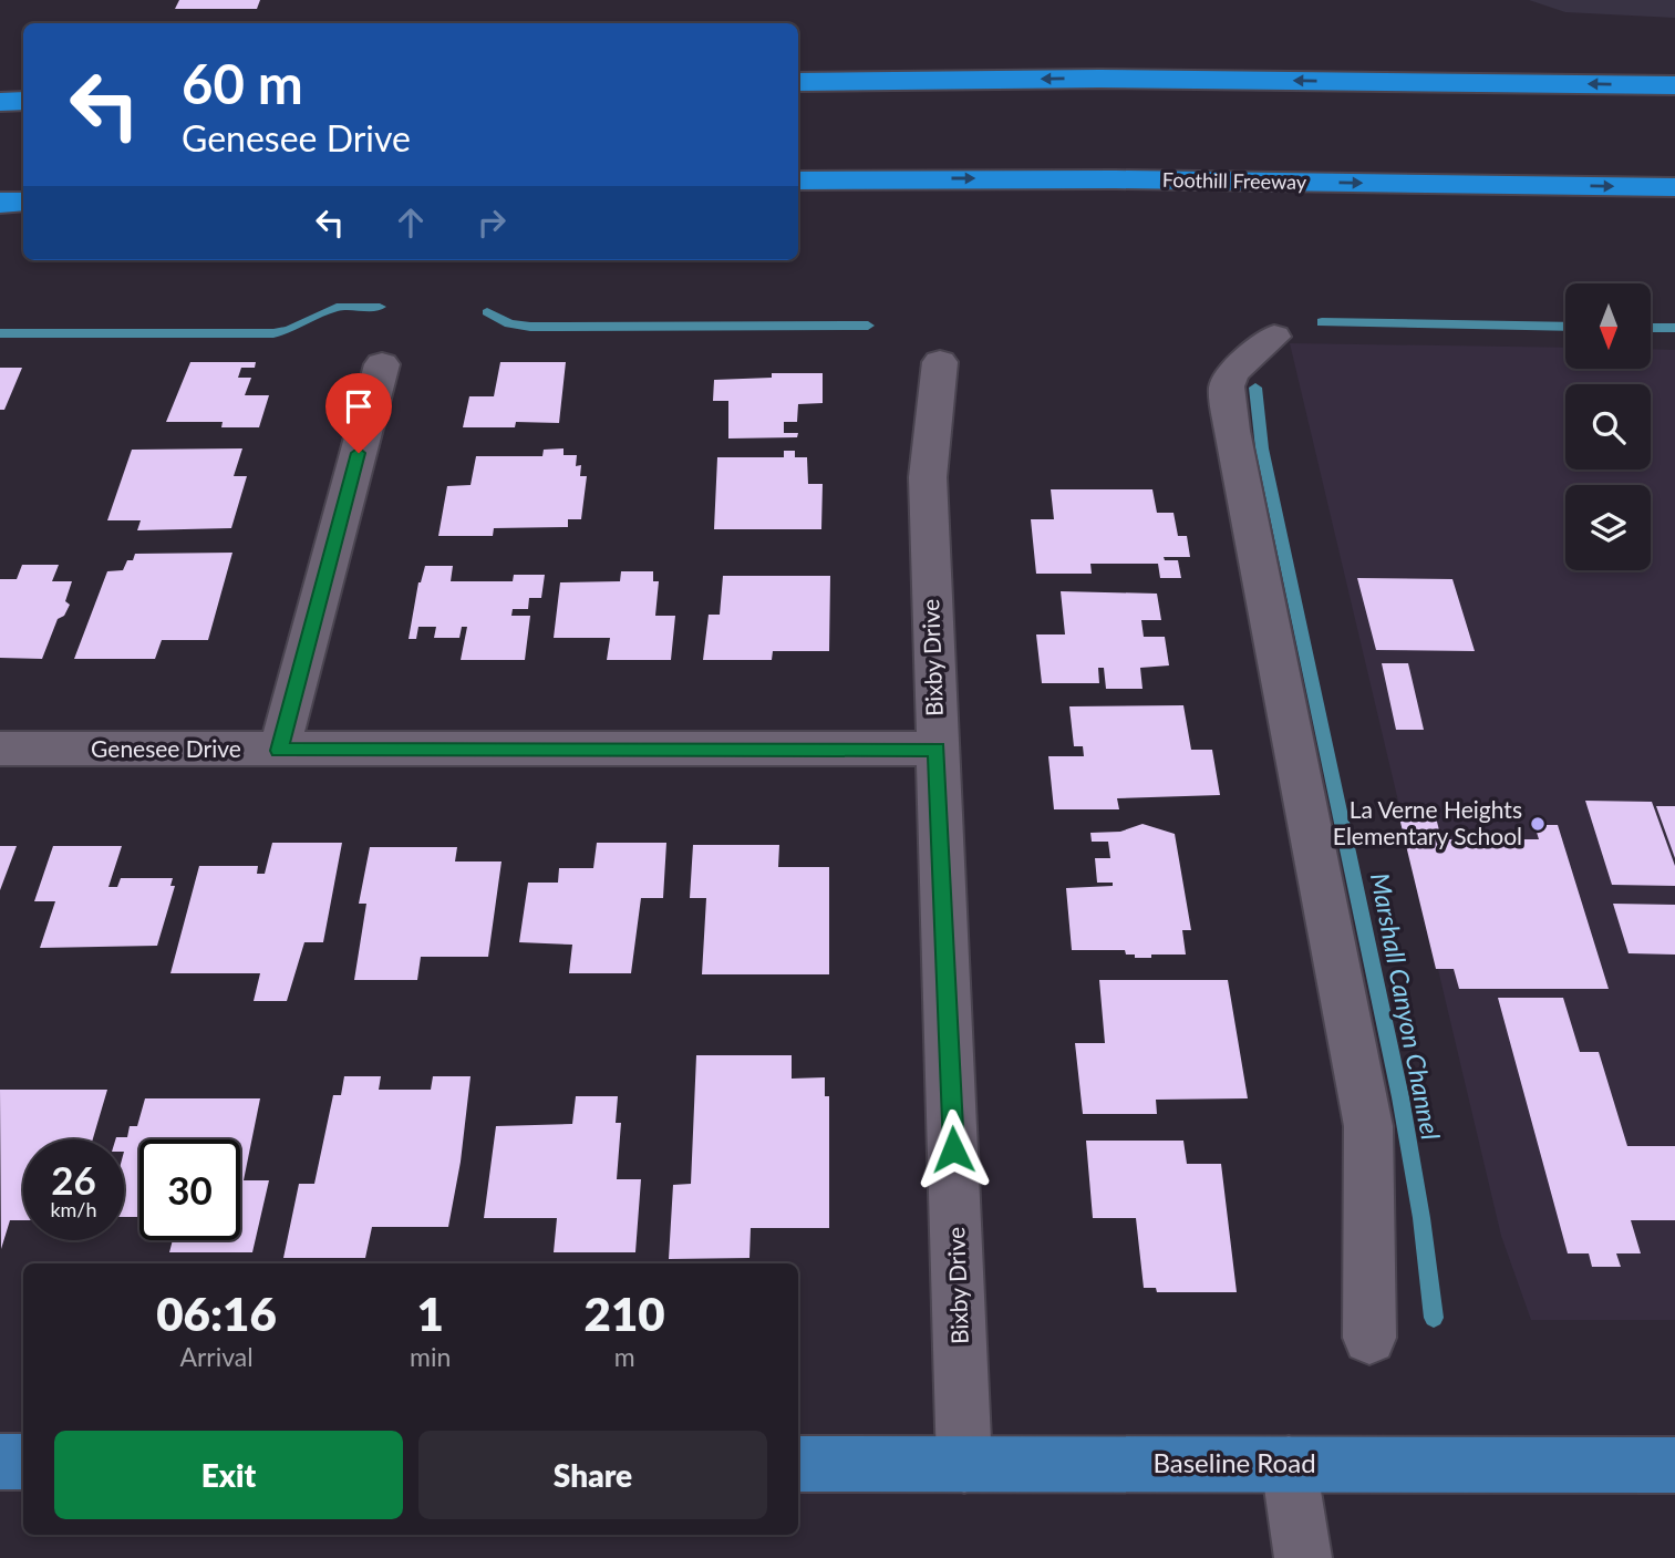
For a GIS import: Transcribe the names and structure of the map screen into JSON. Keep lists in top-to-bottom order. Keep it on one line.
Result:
{"streets":{"highway":["Foothill Freeway"],"main road":["Baseline Road"],"street":["Bixby Drive","Genesee Drive"]},"crossings":[["Bixby Drive","Genesee Drive"],["Bixby Drive","Baseline Road"]],"water":["Marshall Canyon Channel"],"places":["La Verne Heights Elementary School"],"north":"bottom","page":{"turn":["60 m","Genesee Drive"],"speed":"26 km/h","limit":"30","eta":["06:16","Arrival","1","min","210","m"],"buttons":["Exit","Share"]}}
